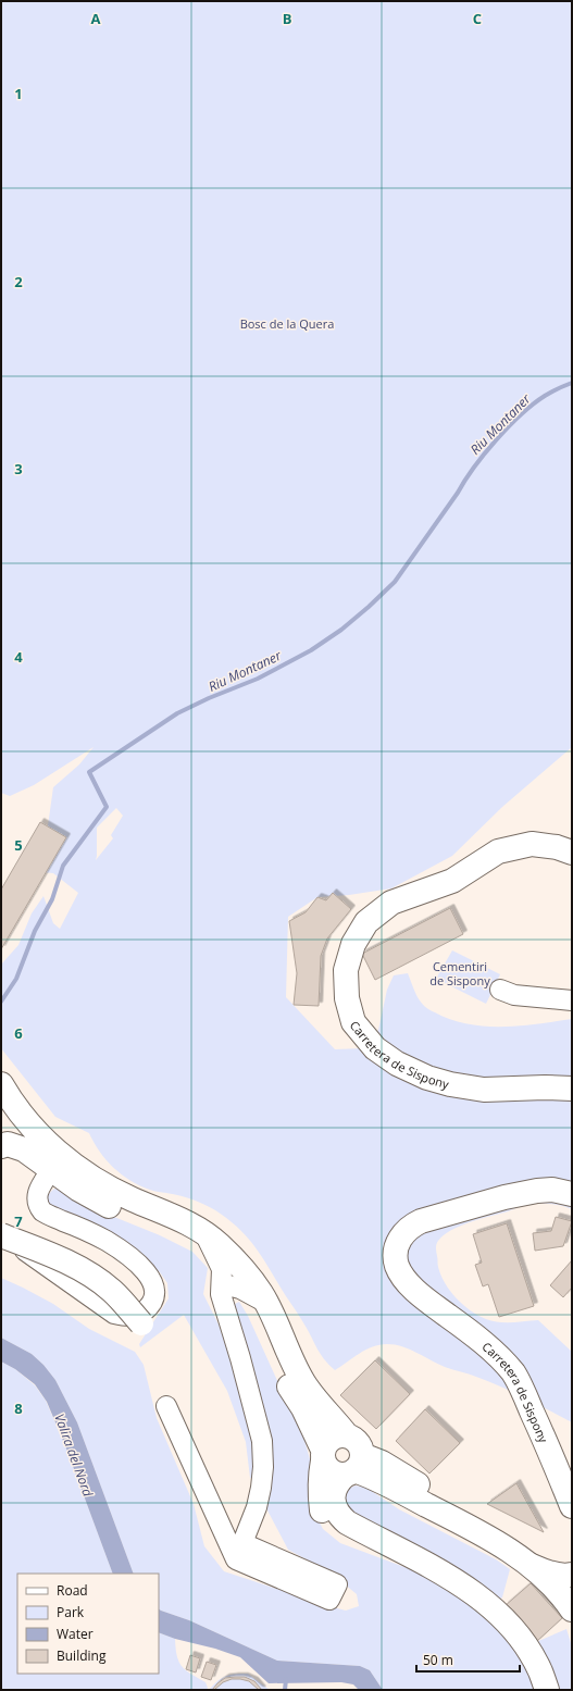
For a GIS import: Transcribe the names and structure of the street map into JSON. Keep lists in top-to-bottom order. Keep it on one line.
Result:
{"streets":{"main road":["Carretera de Sispony"]},"water":["Riu Montaner","Valira del Nord"],"parks":["Bosc de la Quera","Cementiri de Sispony"],"legend":["Road","Park","Water","Building"],"scale_bar":"50 m","grid":{"columns":["A","B","C"],"rows":["1","2","3","4","5","6","7","8"]}}
